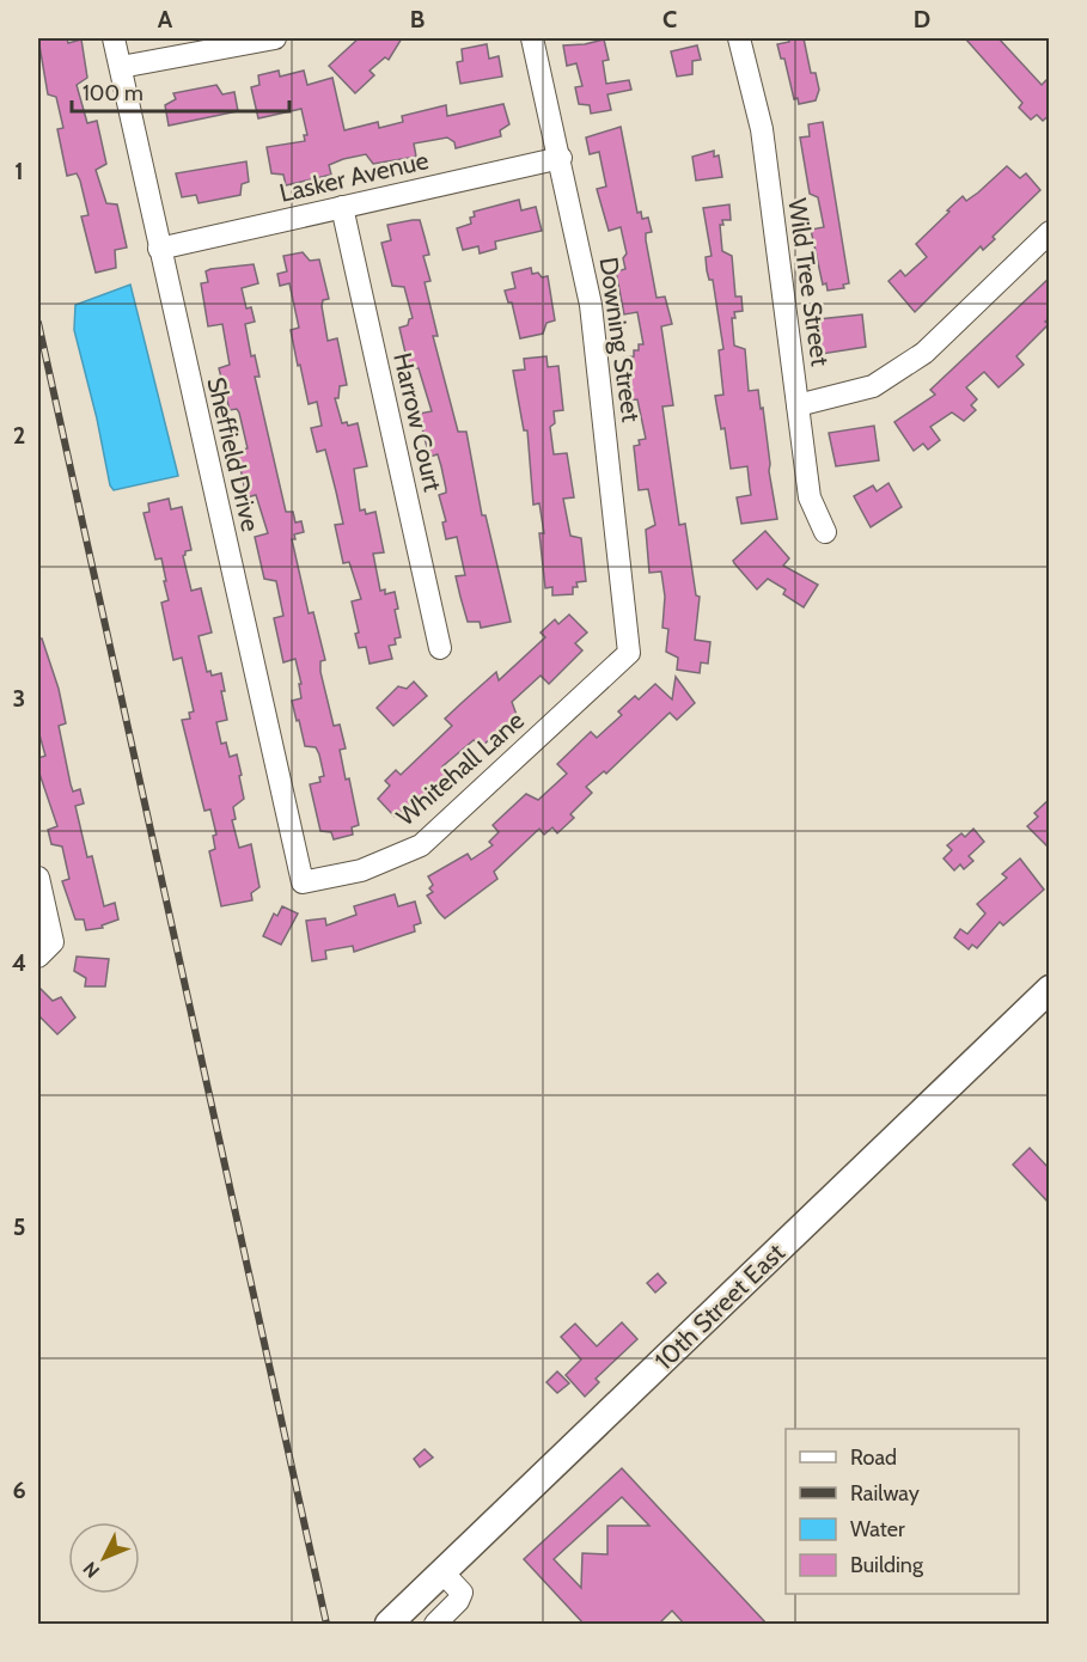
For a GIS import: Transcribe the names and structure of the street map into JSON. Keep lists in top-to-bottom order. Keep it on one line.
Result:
{"streets":{"main road":["10th Street East"],"street":["Lasker Avenue","Wild Tree Street","Downing Street","Harrow Court","Sheffield Drive","Whitehall Lane"]},"crossings":[["Lasker Avenue","Downing Street"],["Lasker Avenue","Harrow Court"],["Lasker Avenue","Sheffield Drive"],["Downing Street","Whitehall Lane"],["Sheffield Drive","Whitehall Lane"]],"legend":["Road","Railway","Water","Building"],"scale_bar":"100 m","north":"bottom left","grid":{"columns":["A","B","C","D"],"rows":["1","2","3","4","5","6"]}}
